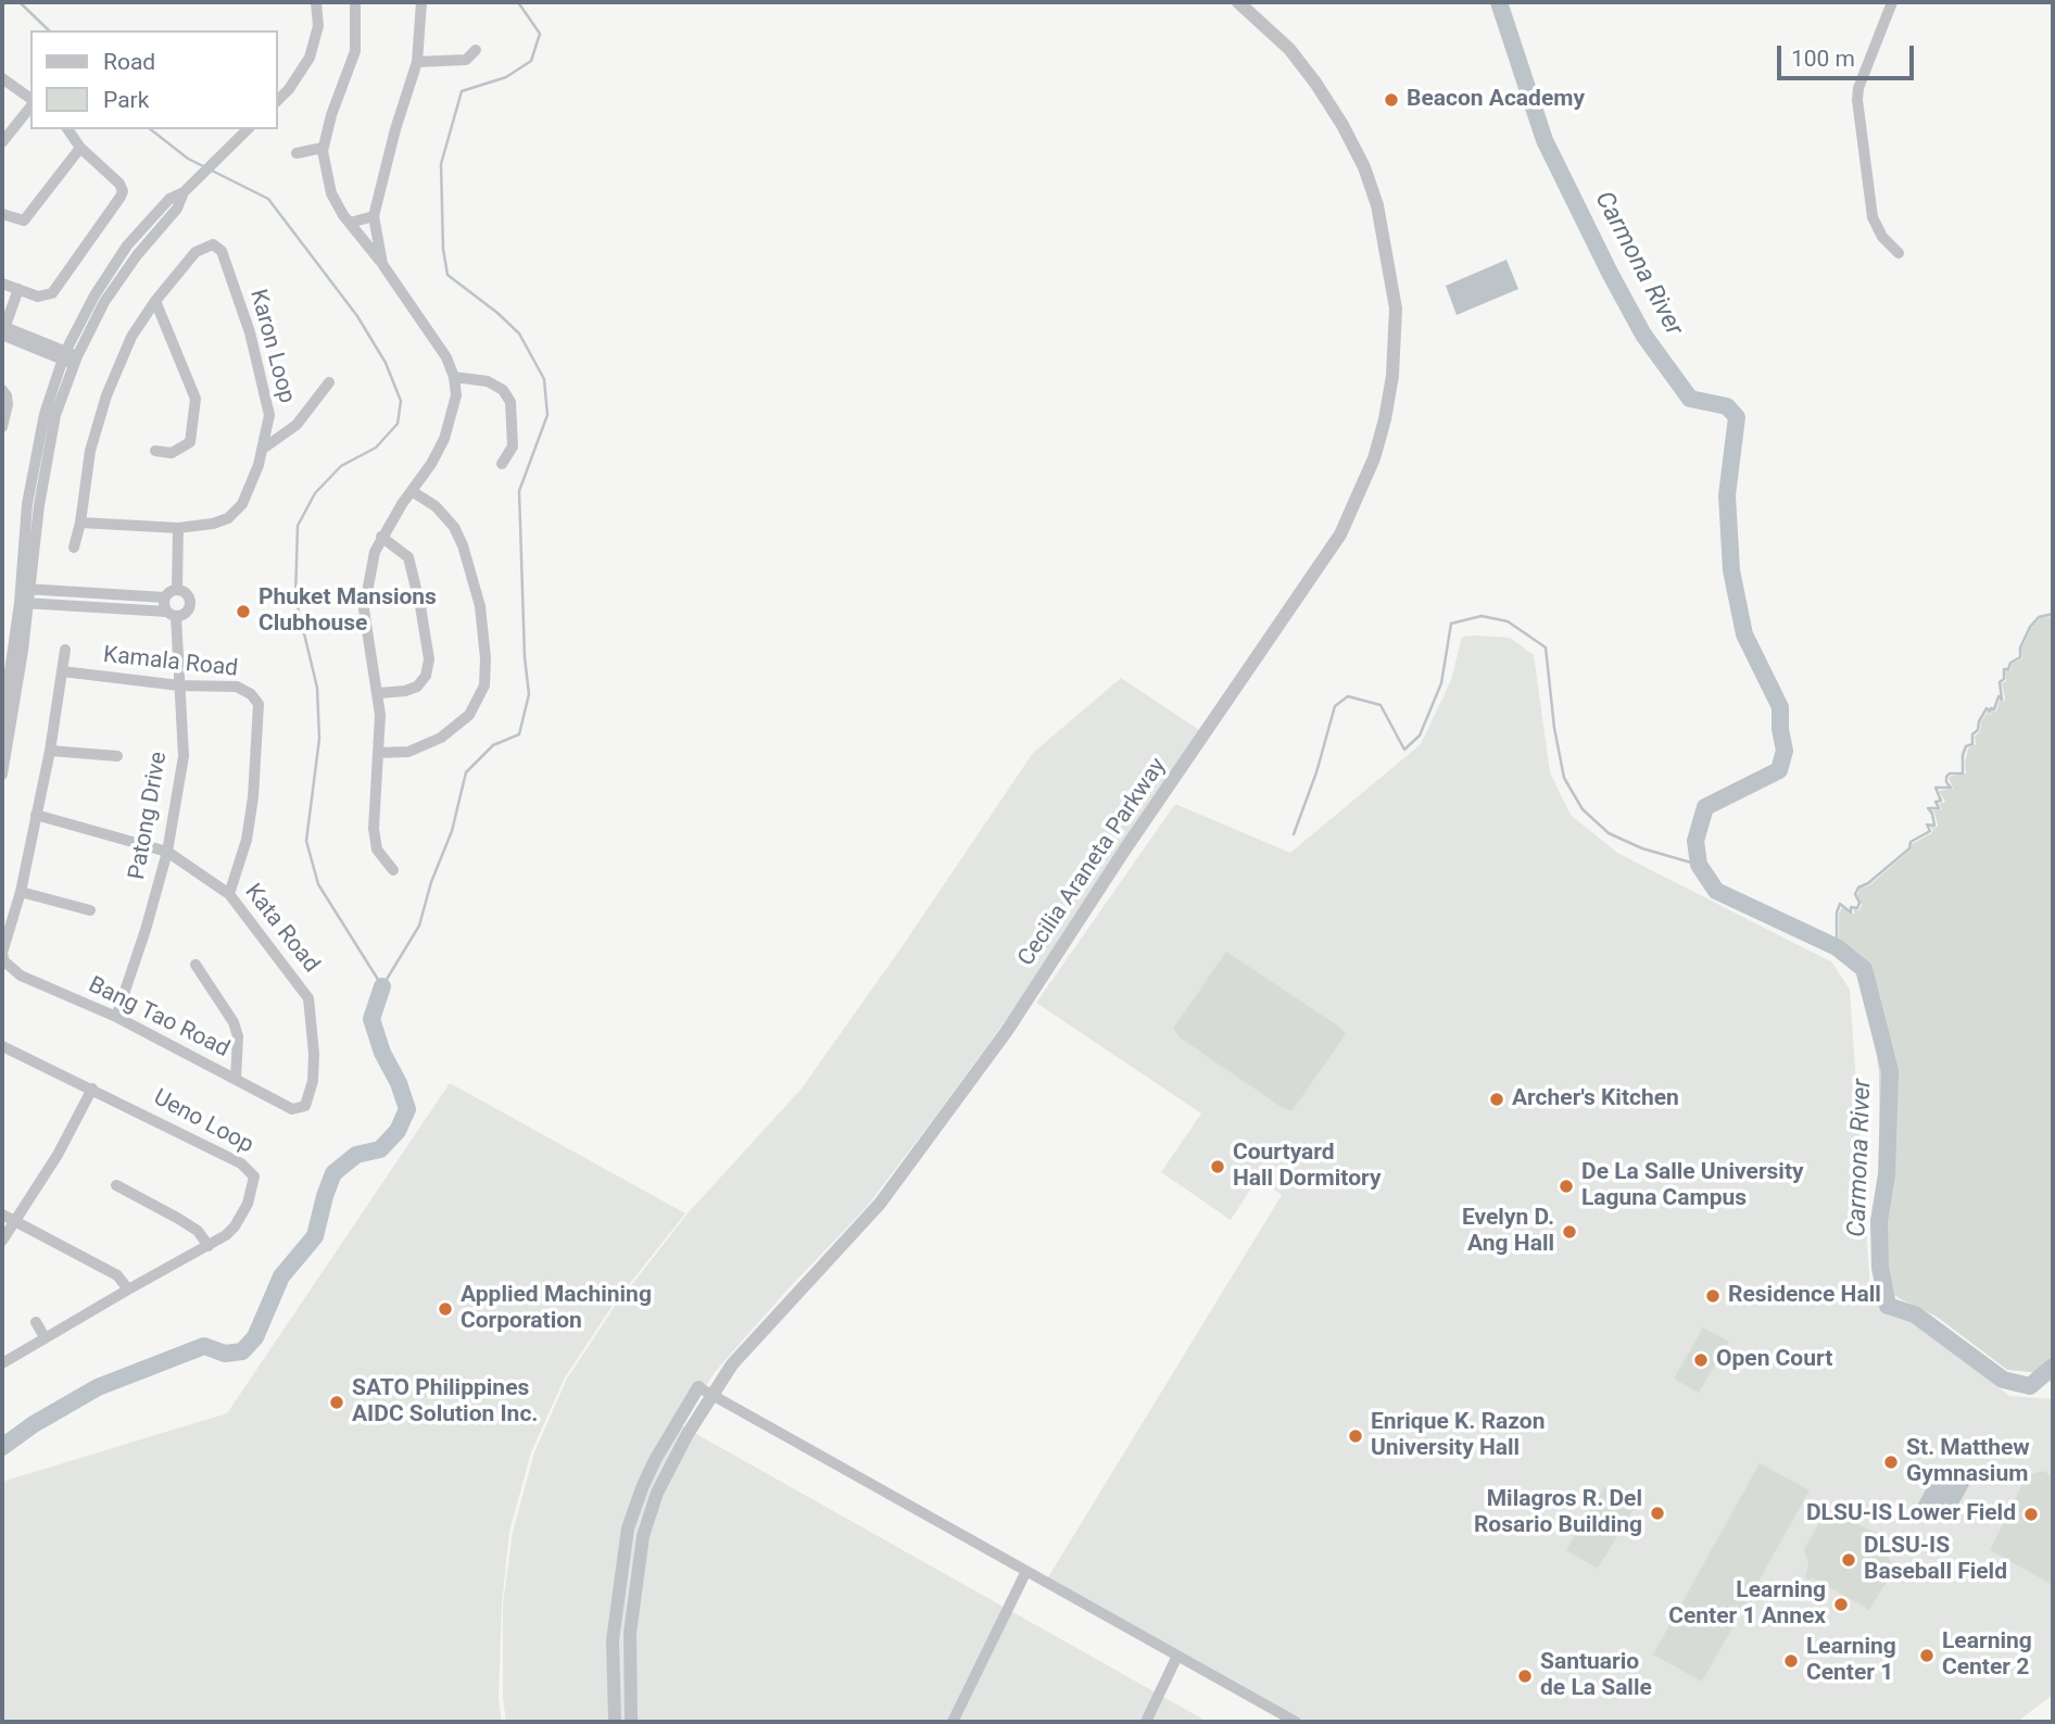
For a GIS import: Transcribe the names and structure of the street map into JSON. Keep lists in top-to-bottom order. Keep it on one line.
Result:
{"streets":{"street":["Karon Loop","Kamala Road","Patong Drive","Cecilia Araneta Parkway","Kata Road","Bang Tao Road","Ueno Loop"]},"crossings":[["Kamala Road","Patong Drive"],["Kamala Road","Kata Road"],["Patong Drive","Kata Road"],["Patong Drive","Bang Tao Road"],["Kata Road","Bang Tao Road"]],"water":["Carmona River"],"places":["Beacon Academy","Phuket Mansions Clubhouse","Archer's Kitchen","Courtyard Hall Dormitory","De La Salle University Laguna Campus","Evelyn D. Ang Hall","Residence Hall","Applied Machining Corporation","Open Court","SATO Philippines AIDC Solution Inc.","Enrique K. Razon University Hall","St. Matthew Gymnasium","Milagros R. Del Rosario Building","DLSU-IS Lower Field","DLSU-IS Baseball Field","Learning Center 1 Annex","Learning Center 2","Learning Center 1","Santuario de La Salle"],"legend":["Road","Park"],"scale_bar":"100 m"}
